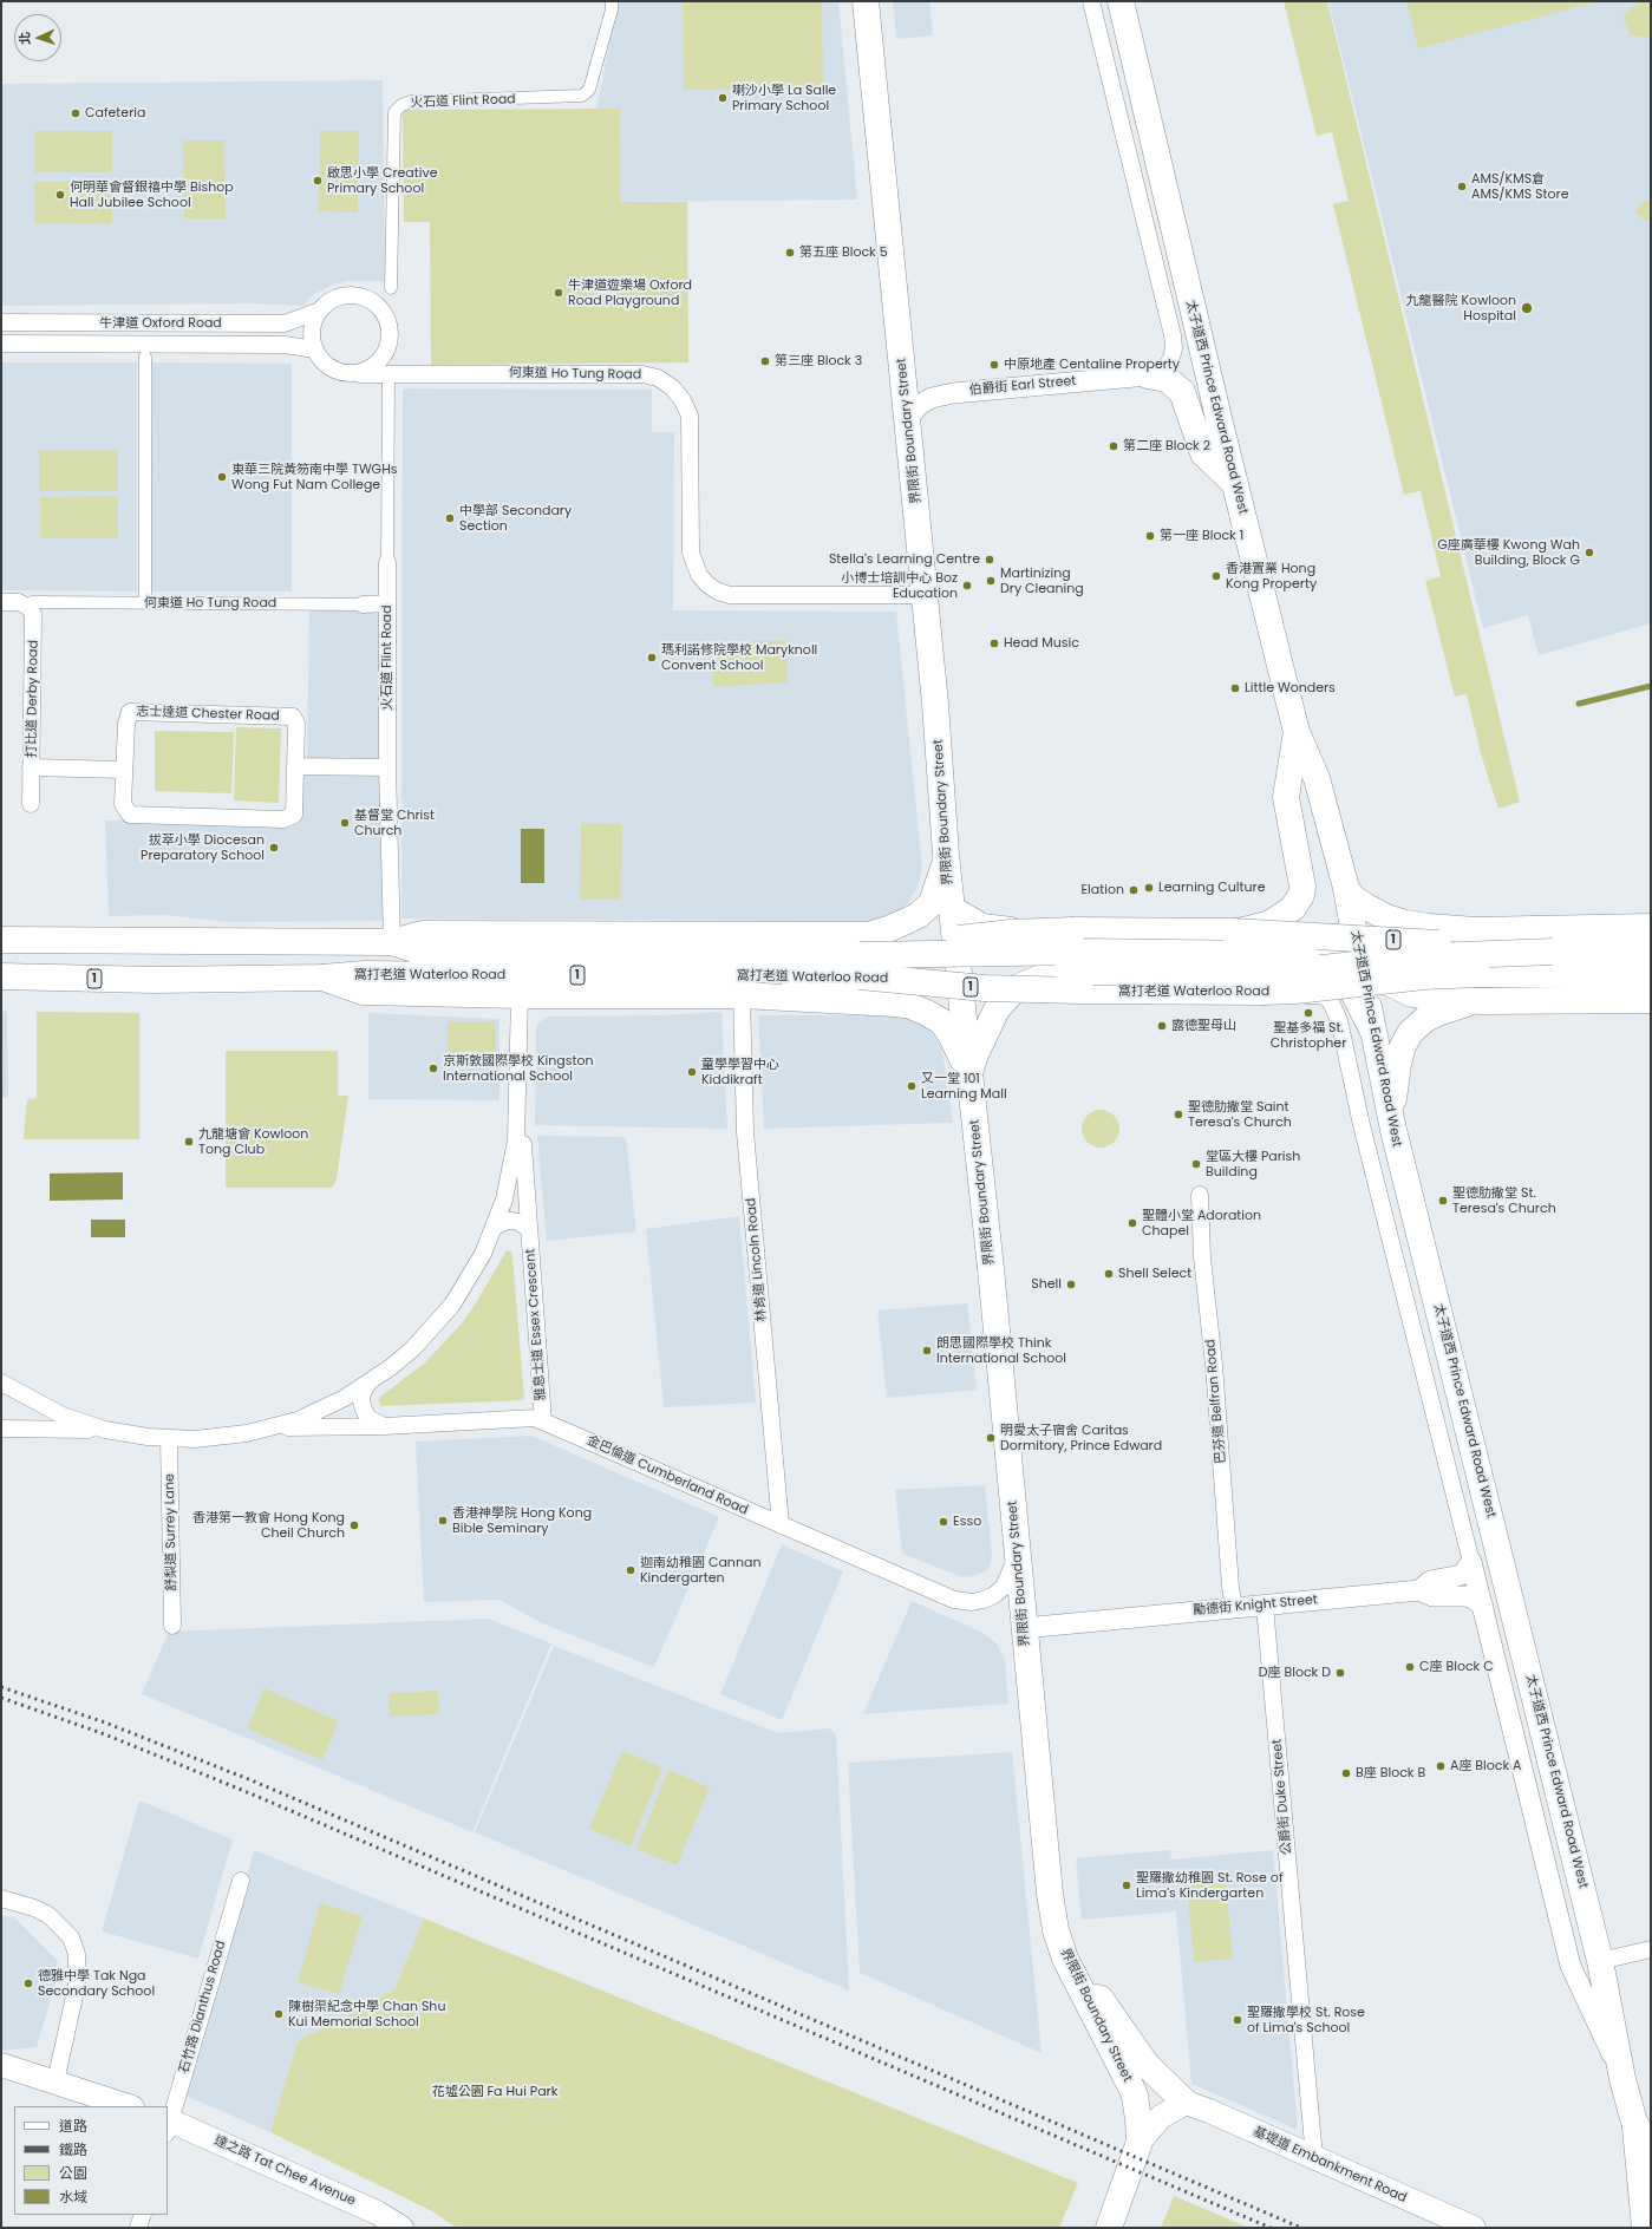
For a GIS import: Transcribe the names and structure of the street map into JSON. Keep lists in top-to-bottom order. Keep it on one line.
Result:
{"streets":{"main road":["太子道西 Prince Edward Road West","界限街 Boundary Street","1","窩打老道 Waterloo Road","基堤道 Embankment Road","達之路 Tat Chee Avenue"],"street":["火石道 Flint Road","牛津道 Oxford Road","何東道 Ho Tung Road","伯爵街 Earl Street","打比道 Derby Road","志士達道 Chester Road","林肯道 Lincoln Road","雅息士道 Essex Crescent","巴芬道 Belfran Road","金巴倫道 Cumberland Road","舒梨道 Surrey Lane","勵德街 Knight Street","公爵街 Duke Street","石竹路 Dianthus Road"]},"crossings":[["火石道 Flint Road","何東道 Ho Tung Road"],["火石道 Flint Road","窩打老道 Waterloo Road"],["牛津道 Oxford Road","何東道 Ho Tung Road"],["何東道 Ho Tung Road","界限街 Boundary Street"],["何東道 Ho Tung Road","打比道 Derby Road"],["伯爵街 Earl Street","太子道西 Prince Edward Road West"],["伯爵街 Earl Street","界限街 Boundary Street"],["太子道西 Prince Edward Road West","窩打老道 Waterloo Road"],["太子道西 Prince Edward Road West","勵德街 Knight Street"],["界限街 Boundary Street","窩打老道 Waterloo Road"],["界限街 Boundary Street","金巴倫道 Cumberland Road"],["界限街 Boundary Street","勵德街 Knight Street"],["界限街 Boundary Street","基堤道 Embankment Road"],["窩打老道 Waterloo Road","林肯道 Lincoln Road"],["窩打老道 Waterloo Road","雅息士道 Essex Crescent"],["林肯道 Lincoln Road","金巴倫道 Cumberland Road"],["雅息士道 Essex Crescent","金巴倫道 Cumberland Road"],["巴芬道 Belfran Road","勵德街 Knight Street"],["勵德街 Knight Street","公爵街 Duke Street"],["公爵街 Duke Street","基堤道 Embankment Road"],["石竹路 Dianthus Road","達之路 Tat Chee Avenue"]],"parks":["花墟公園 Fa Hui Park"],"places":["喇沙小學 La Salle Primary School","Cafeteria","啟思小學 Creative Primary School","AMS/KMS倉 AMS/KMS Store","何明華會督銀禧中學 Bishop Hall Jubilee School","第五座 Block 5","牛津道遊樂場 Oxford Road Playground","九龍醫院 Kowloon Hospital","第三座 Block 3","中原地產 Centaline Property","第二座 Block 2","東華三院黃笏南中學 TWGHs Wong Fut Nam College","中學部 Secondary Section","第一座 Block 1","G座廣華樓 Kwong Wah Building, Block G","Stella's Learning Centre","香港置業 Hong Kong Property","Martinizing Dry Cleaning","小博士培訓中心 Boz Education","Head Music","瑪利諾修院學校 Maryknoll Convent School","Little Wonders","基督堂 Christ Church","拔萃小學 Diocesan Preparatory School","Learning Culture","Elation","聖基多福 St. Christopher","露德聖母山","京斯敦國際學校 Kingston International School","童學學習中心 Kiddikraft","又一堂 101 Learning Mall","聖德肋撒堂 Saint Teresa's Church","九龍塘會 Kowloon Tong Club","堂區大樓 Parish Building","聖德肋撒堂 St. Teresa's Church","聖體小堂 Adoration Chapel","Shell Select","Shell","朗思國際學校 Think International School","明愛太子宿舍 Caritas Dormitory, Prince Edward","香港神學院 Hong Kong Bible Seminary","Esso","香港第一教會 Hong Kong Cheil Church","迦南幼稚園 Cannan Kindergarten","C座 Block C","D座 Block D","A座 Block A","B座 Block B","聖羅撒幼稚園 St. Rose of Lima's Kindergarten","德雅中學 Tak Nga Secondary School","陳樹渠紀念中學 Chan Shu Kui Memorial School","聖羅撒學校 St. Rose of Lima's School"],"legend":["道路","鐵路","公園","水域"],"north":"left"}
